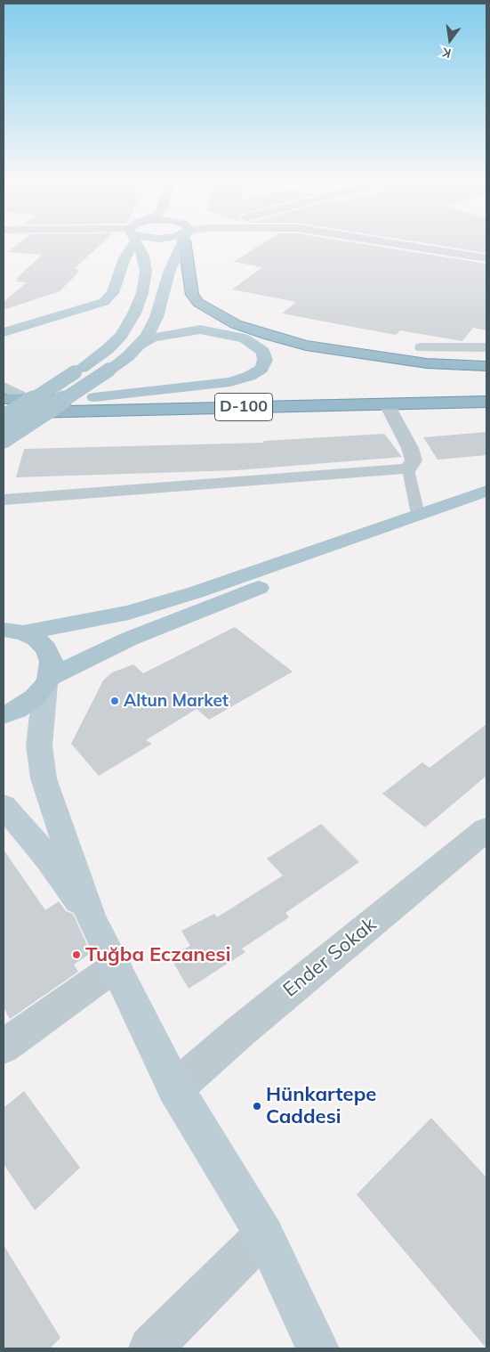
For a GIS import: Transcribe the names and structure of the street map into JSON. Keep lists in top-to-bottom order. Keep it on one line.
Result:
{"streets":{"highway":["D-100"],"street":["Ender Sokak"]},"places":["Altun Market","Tuğba Eczanesi","Hünkartepe Caddesi"],"north":"bottom"}
